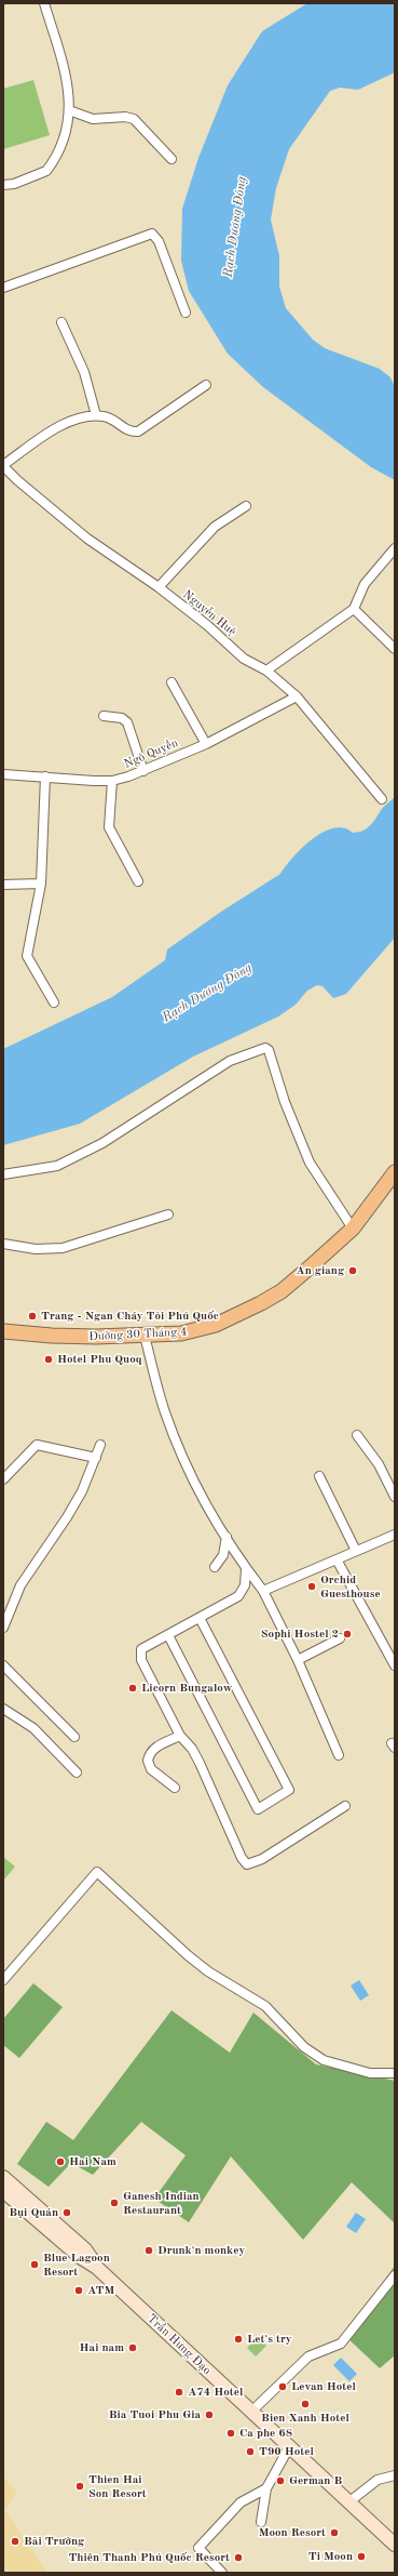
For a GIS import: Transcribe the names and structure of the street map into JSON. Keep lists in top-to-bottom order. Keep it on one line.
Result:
{"streets":{"main road":["Đường 30 Tháng 4","Trần Hưng Đạo"],"street":["Nguyễn Huệ","Ngô Quyền"]},"crossings":[["Nguyễn Huệ","Ngô Quyền"]],"water":["Rạch Dương Đông"],"places":["An giang","Trang - Ngan Cháy Tỏi Phú Quốc","Hotel Phu Quoq","Orchid Guesthouse","Sophi Hostel 2","Licorn Bungalow","Hai Nam","Ganesh Indian Restaurant","Bụi Quán","Drunk'n monkey","Blue Lagoon Resort","ATM","Let's try","Hai nam","Levan Hotel","A74 Hotel","Bien Xanh Hotel","Bia Tuoi Phu Gia","Ca phe 68","T90 Hotel","German B","Thien Hai Son Resort","Moon Resort","Bãi Trường","Ti Moon","Thiên Thanh Phú Quốc Resort"]}
